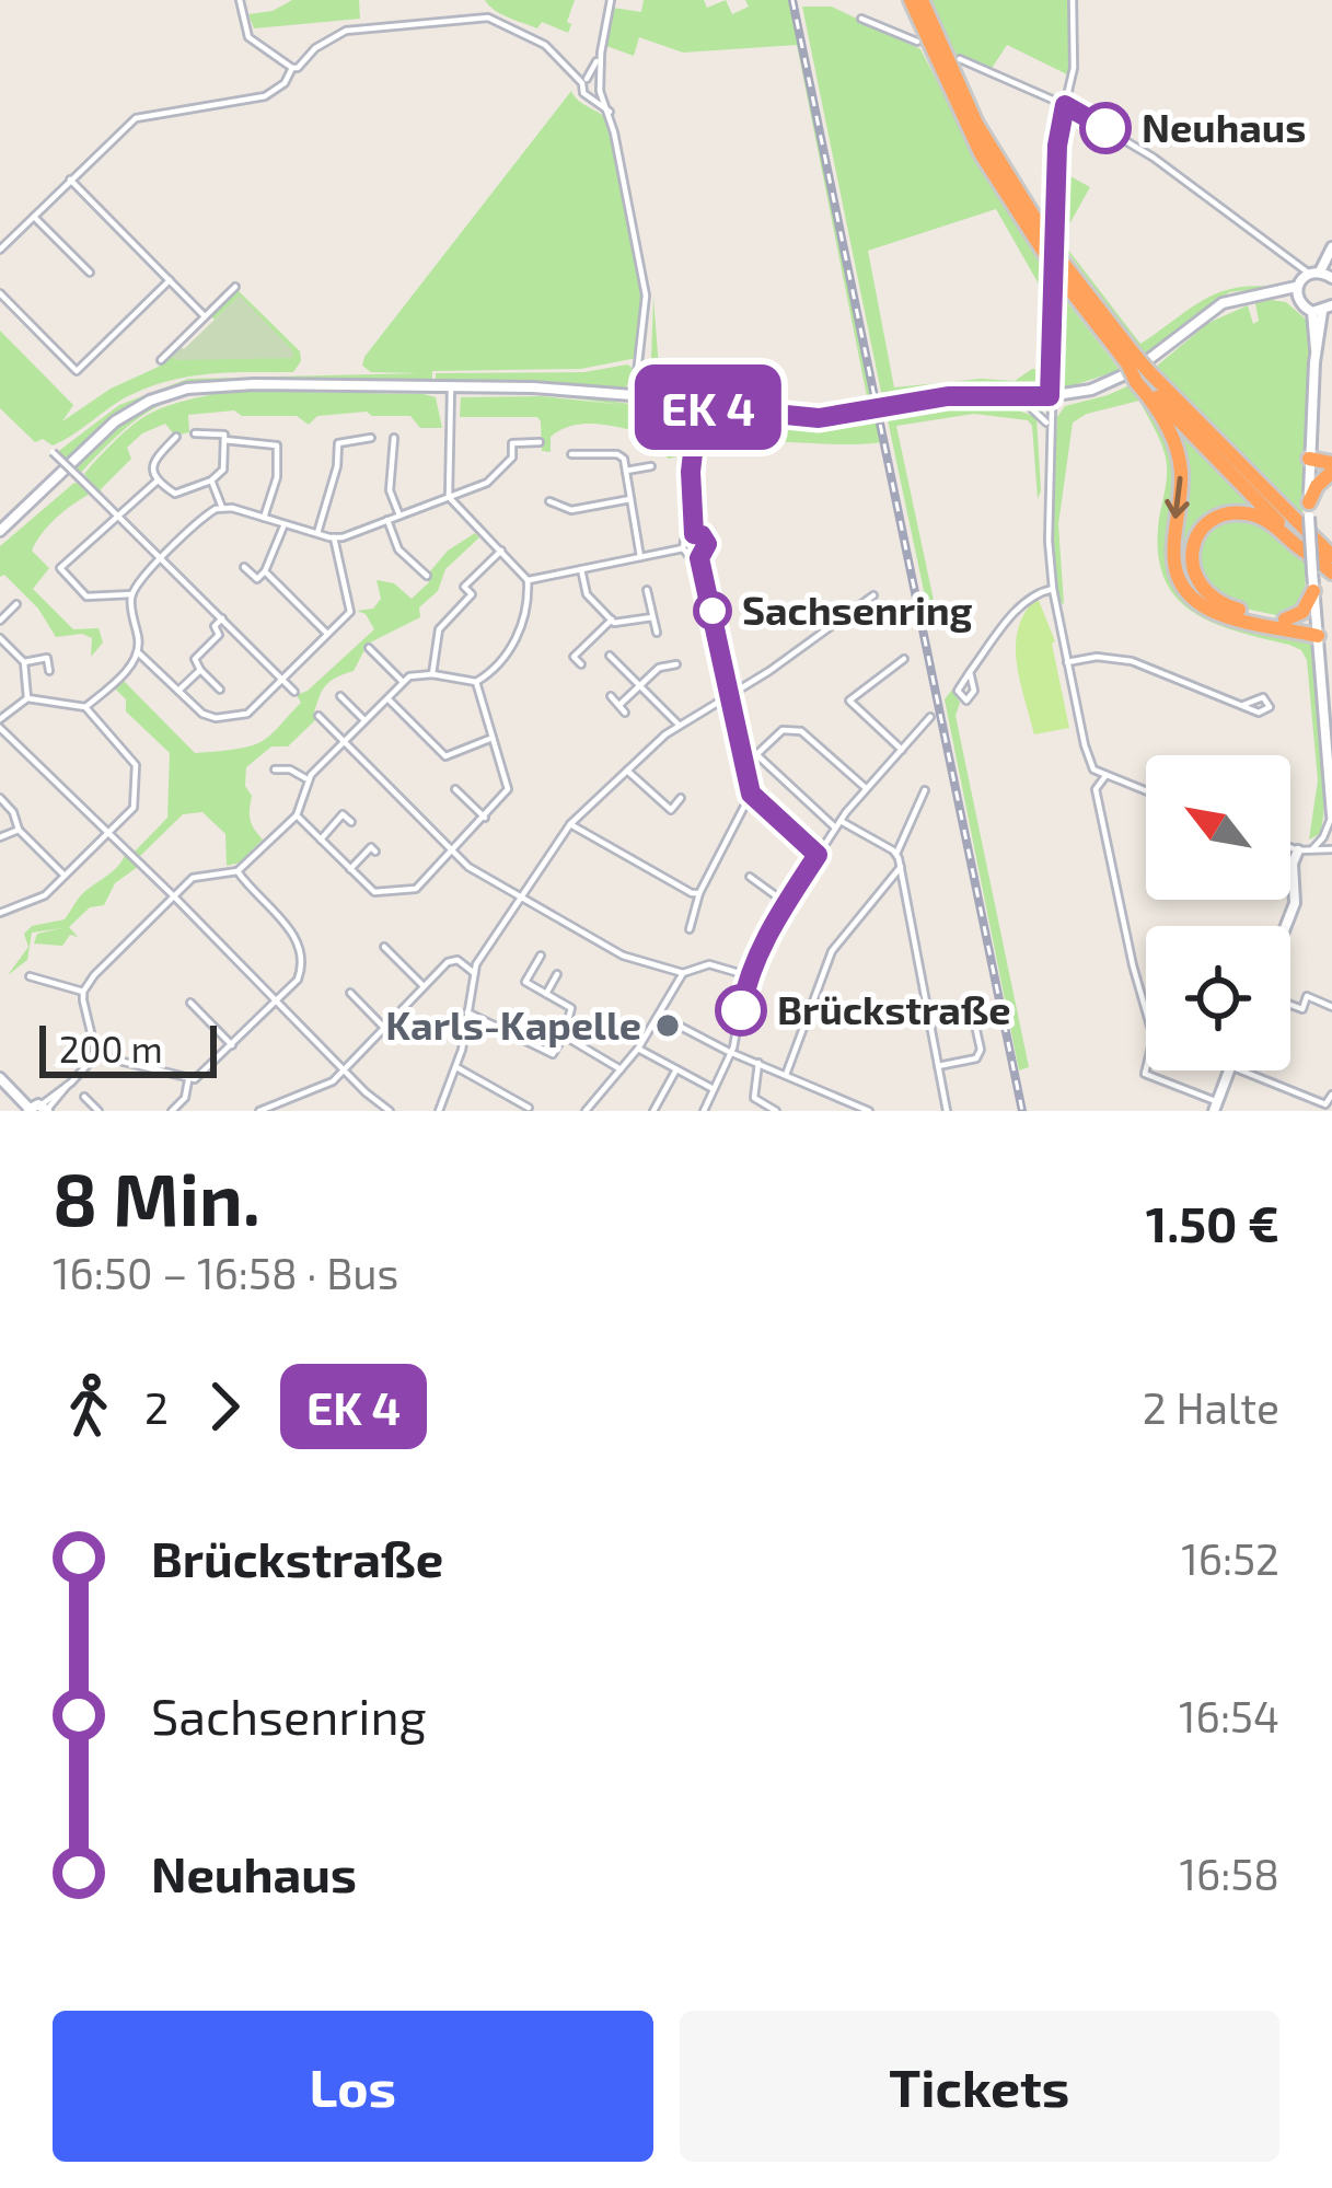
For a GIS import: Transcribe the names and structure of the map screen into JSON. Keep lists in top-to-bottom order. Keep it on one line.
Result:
{"places":["Neuhaus","Sachsenring","Brückstraße","Karls-Kapelle"],"scale_bar":"200 m","north":"top left","page":{"on_map":"EK 4","scale":"200 m","heading":["8 Min.","16:50 – 16:58 · Bus","1.50 €"],"legs":["2","EK 4","2 Halte"],"list":[{"name":"Brückstraße","value":"16:52"},{"name":"Sachsenring","value":"16:54"},{"name":"Neuhaus","value":"16:58"}],"buttons":["Los","Tickets"]}}
